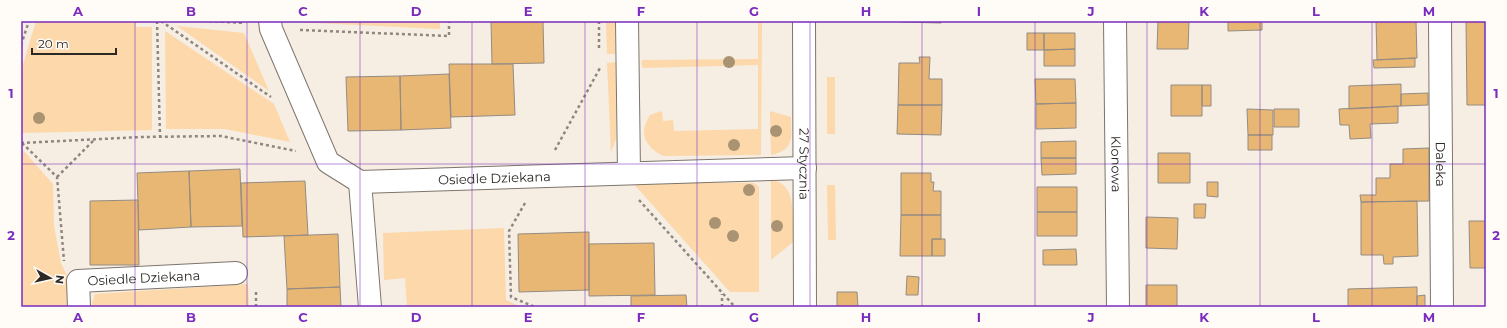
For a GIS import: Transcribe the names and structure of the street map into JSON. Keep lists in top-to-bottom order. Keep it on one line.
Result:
{"streets":{"street":["27 Stycznia","Klonowa","Daleka","Osiedle Dziekana"]},"crossings":[["27 Stycznia","Osiedle Dziekana"]],"scale_bar":"20 m","north":"right","grid":{"columns":["A","B","C","D","E","F","G","H","I","J","K","L","M"],"rows":["1","2"]}}
